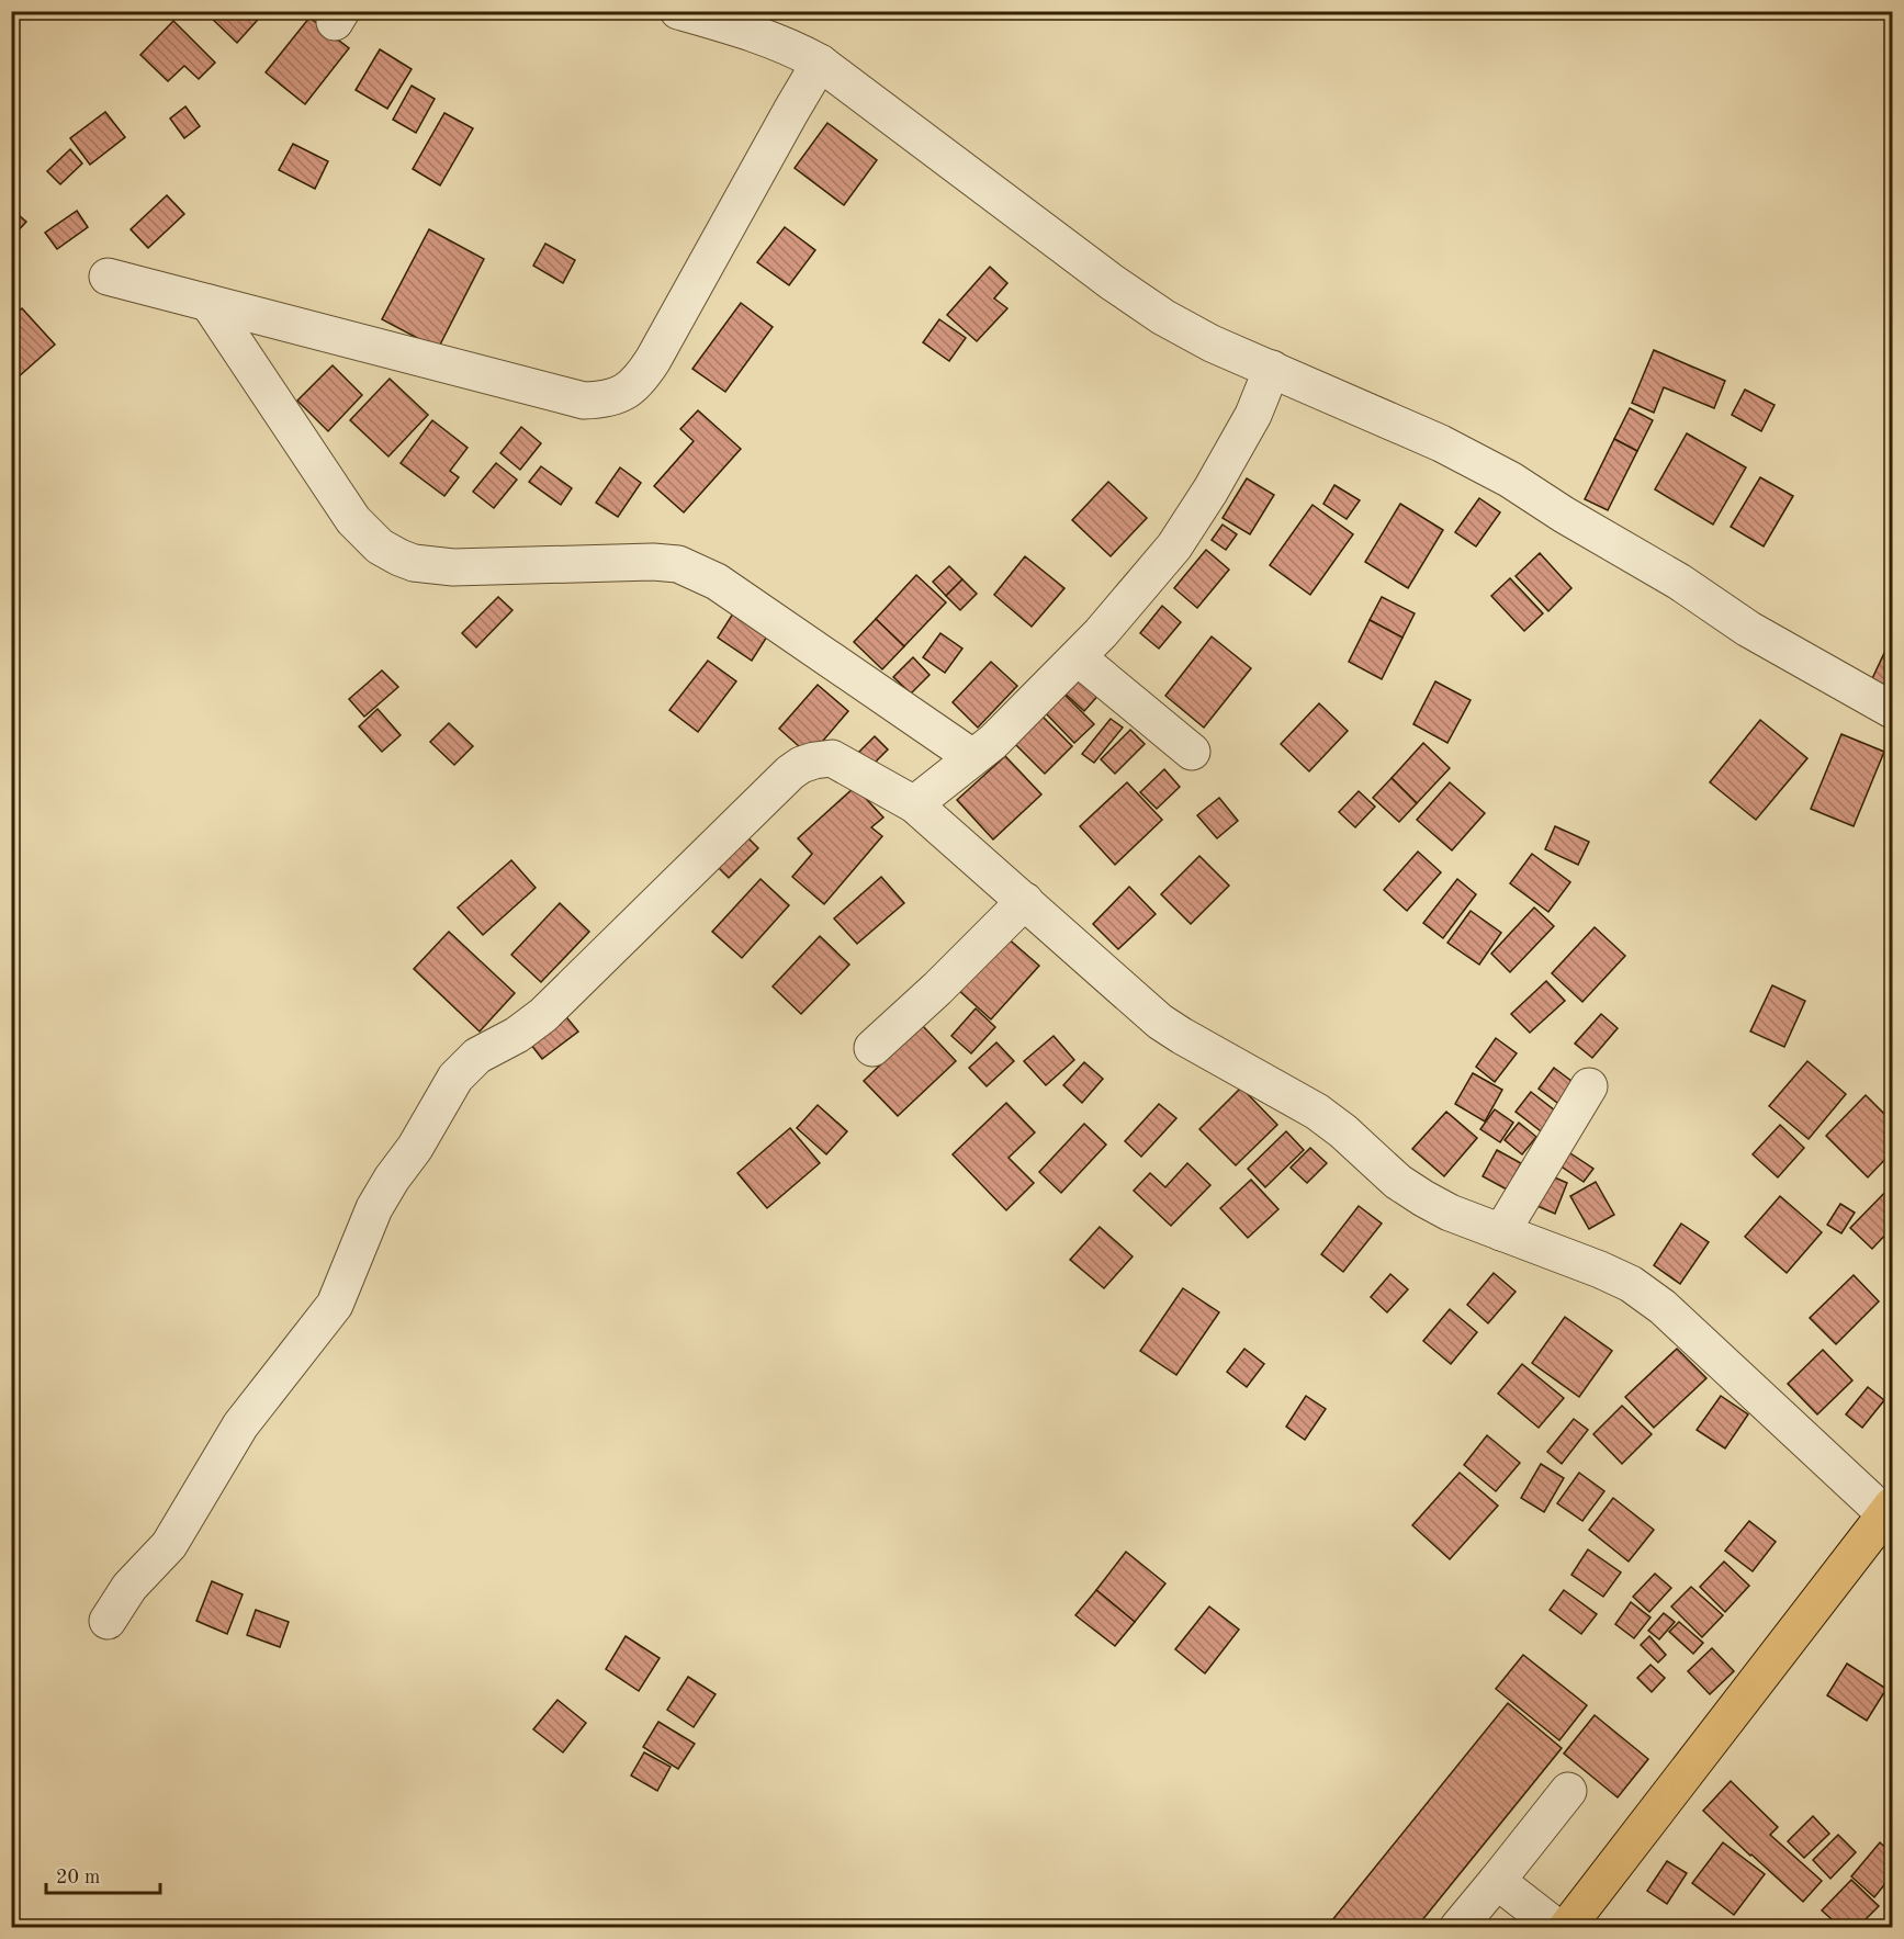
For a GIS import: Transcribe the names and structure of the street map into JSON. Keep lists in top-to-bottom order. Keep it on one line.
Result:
{"scale_bar":"20 m"}
